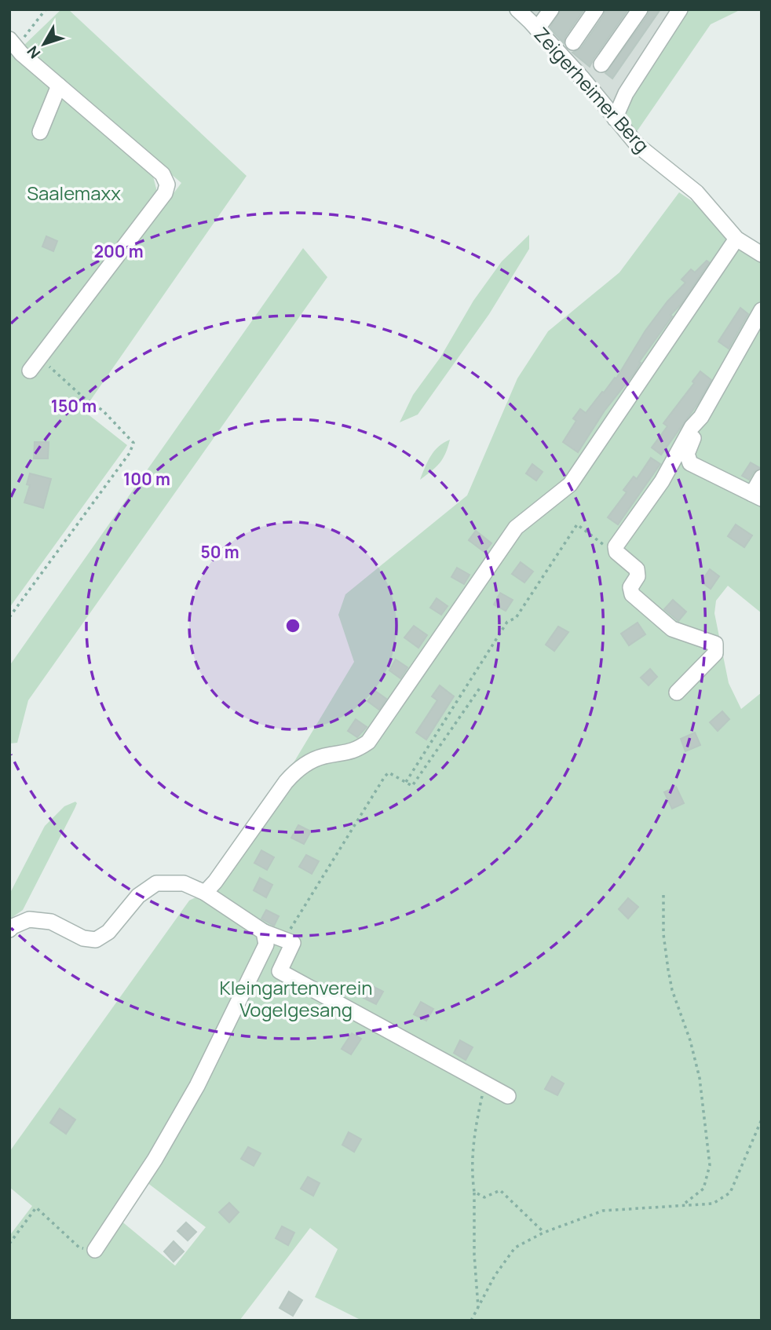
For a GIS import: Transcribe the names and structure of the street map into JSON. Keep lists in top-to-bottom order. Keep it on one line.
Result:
{"streets":{"lane":["Zeigerheimer Berg"]},"parks":["Saalemaxx","Kleingartenverein Vogelgesang"],"north":"bottom left","rings":["200 m","150 m","100 m","50 m"]}
